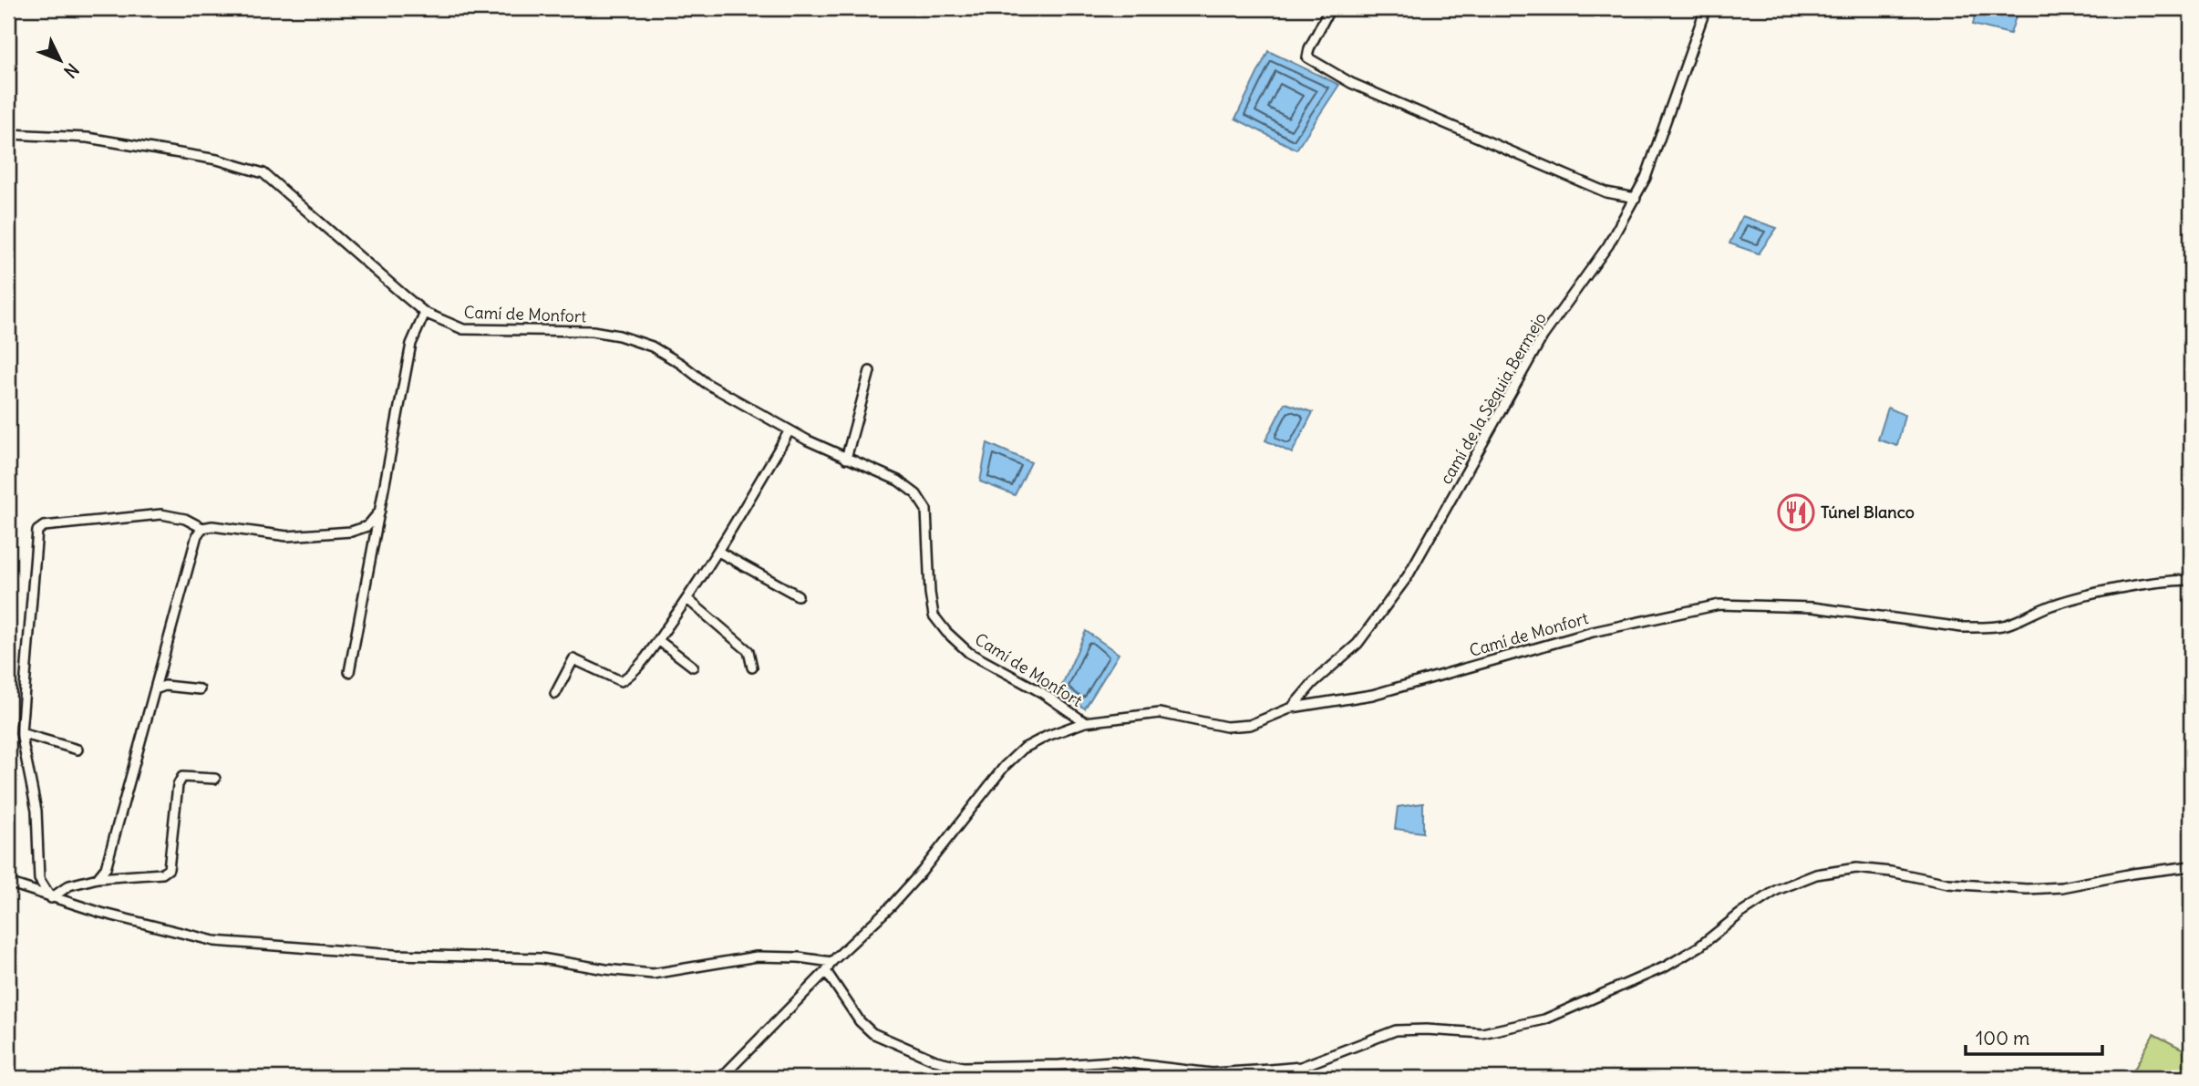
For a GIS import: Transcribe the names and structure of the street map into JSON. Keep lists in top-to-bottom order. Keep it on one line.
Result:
{"streets":{"street":["Camí de Monfort","camí de la Sèquia Bermejo"]},"crossings":[["Camí de Monfort","camí de la Sèquia Bermejo"]],"places":{"restaurant":["Túnel Blanco"]},"scale_bar":"100 m","north":"bottom right"}
